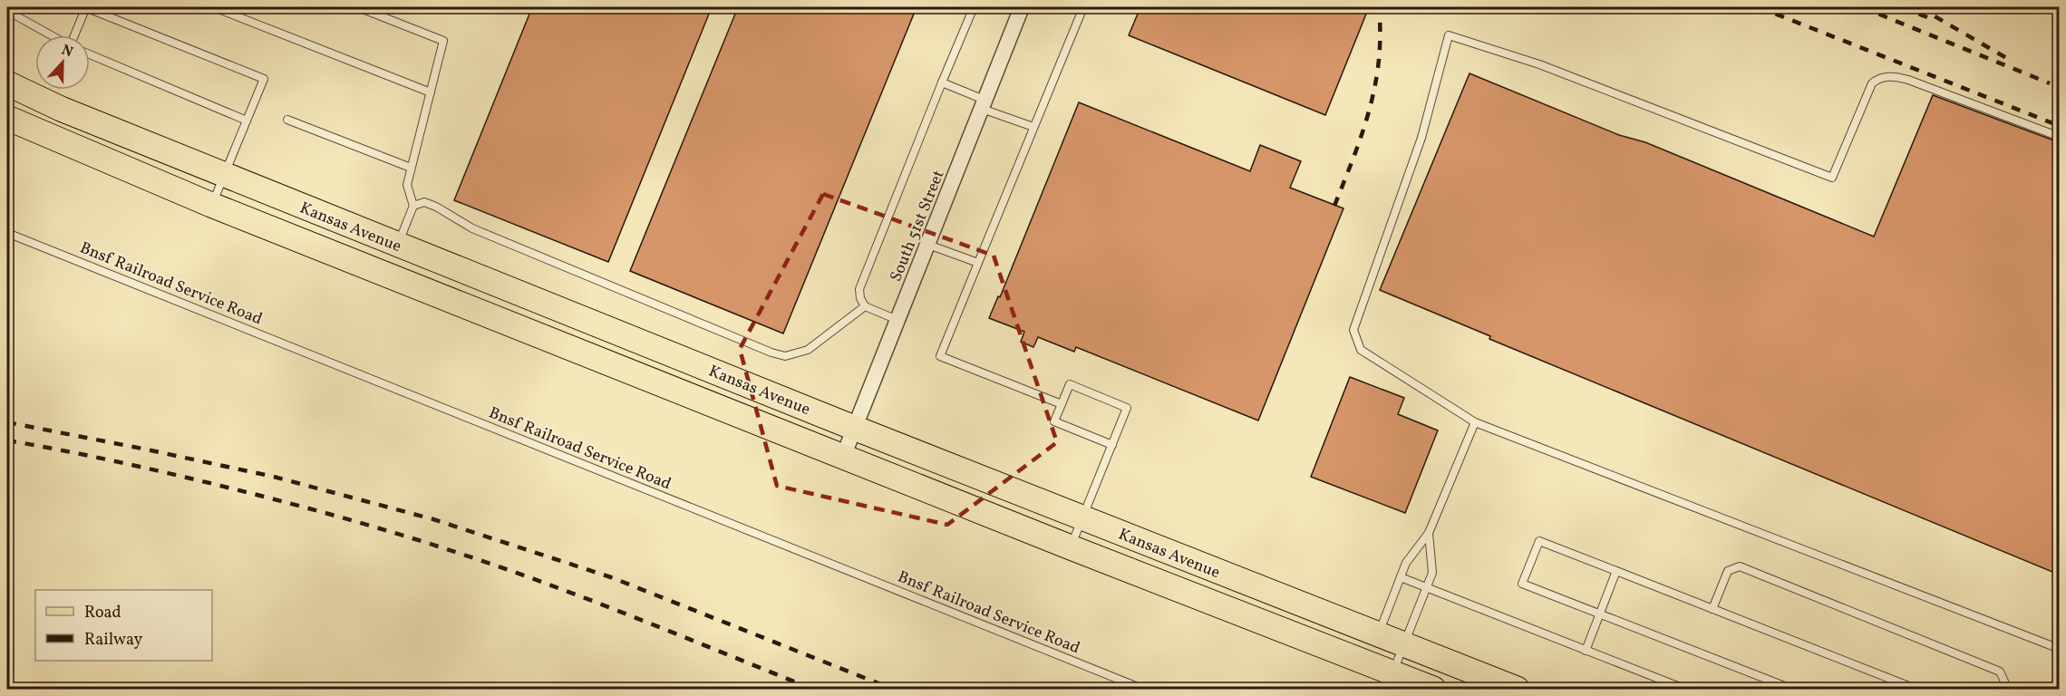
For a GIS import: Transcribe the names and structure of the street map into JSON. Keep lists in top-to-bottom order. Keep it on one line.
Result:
{"streets":{"main road":["Kansas Avenue"],"street":["South 51st Street"],"lane":["Bnsf Railroad Service Road"]},"crossings":[["South 51st Street","Kansas Avenue"]],"legend":["Road","Railway"],"north":"top"}
